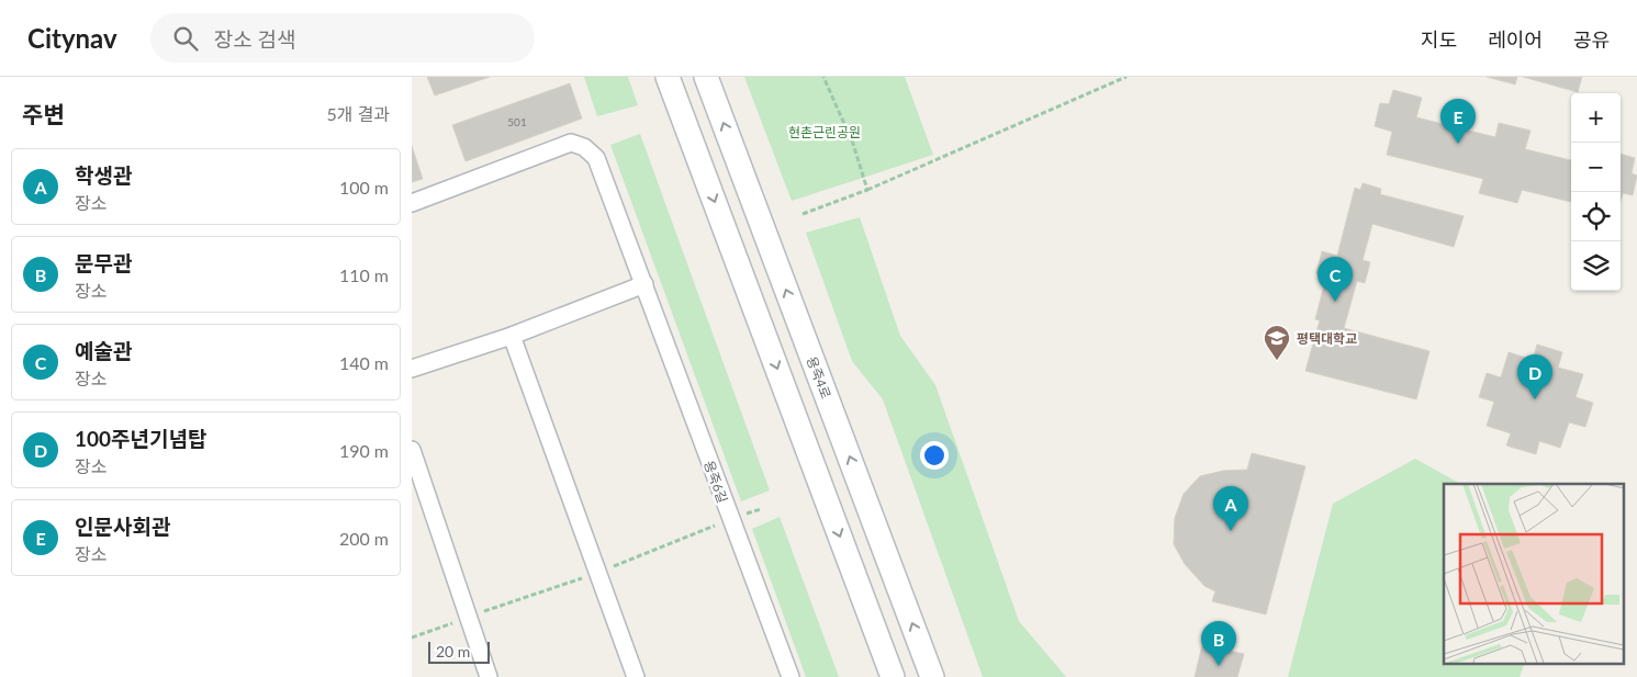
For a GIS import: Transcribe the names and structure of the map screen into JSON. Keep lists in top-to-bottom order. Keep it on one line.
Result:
{"streets":{"main road":["용죽4로"],"street":["용죽6길"]},"parks":["현촌근린공원"],"places":{"school or university":["평택대학교"]},"house_numbers":["501"],"scale_bar":"20 m","page":{"header":"Citynav","search":"장소 검색","nav":["지도","레이어","공유"],"heading":["주변","5개 결과"],"map_buttons":["+","−"],"pins":["E","C","D","A","B"],"list":[{"mark":"A","name":"학생관","note":"장소","value":"100 m"},{"mark":"B","name":"문무관","note":"장소","value":"110 m"},{"mark":"C","name":"예술관","note":"장소","value":"140 m"},{"mark":"D","name":"100주년기념탑","note":"장소","value":"190 m"},{"mark":"E","name":"인문사회관","note":"장소","value":"200 m"}],"scale":"20 m"}}
